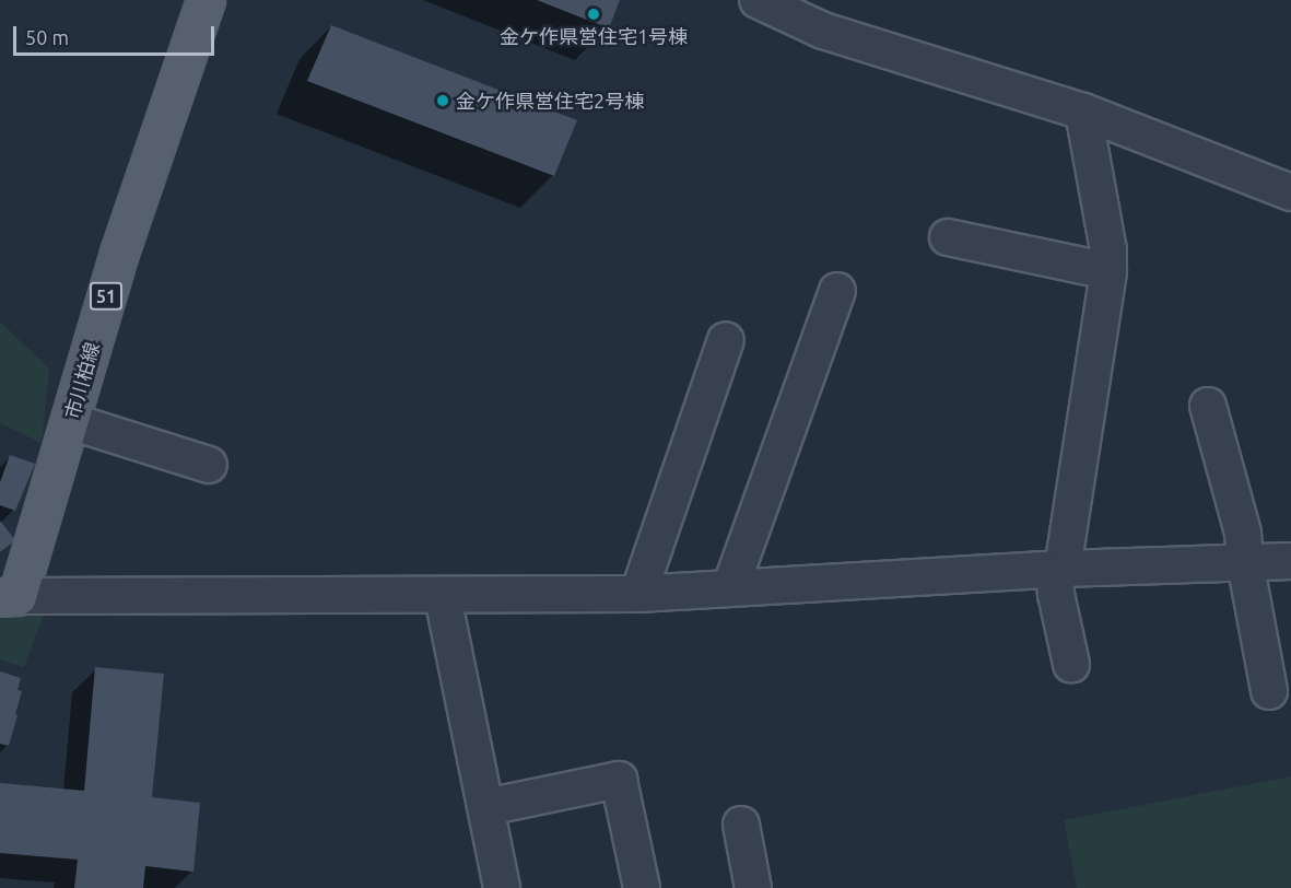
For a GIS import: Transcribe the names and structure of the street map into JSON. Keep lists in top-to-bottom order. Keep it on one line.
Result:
{"streets":{"main road":["51","市川柏線"]},"places":["金ケ作県営住宅1号棟","金ケ作県営住宅2号棟"],"scale_bar":"50 m"}
